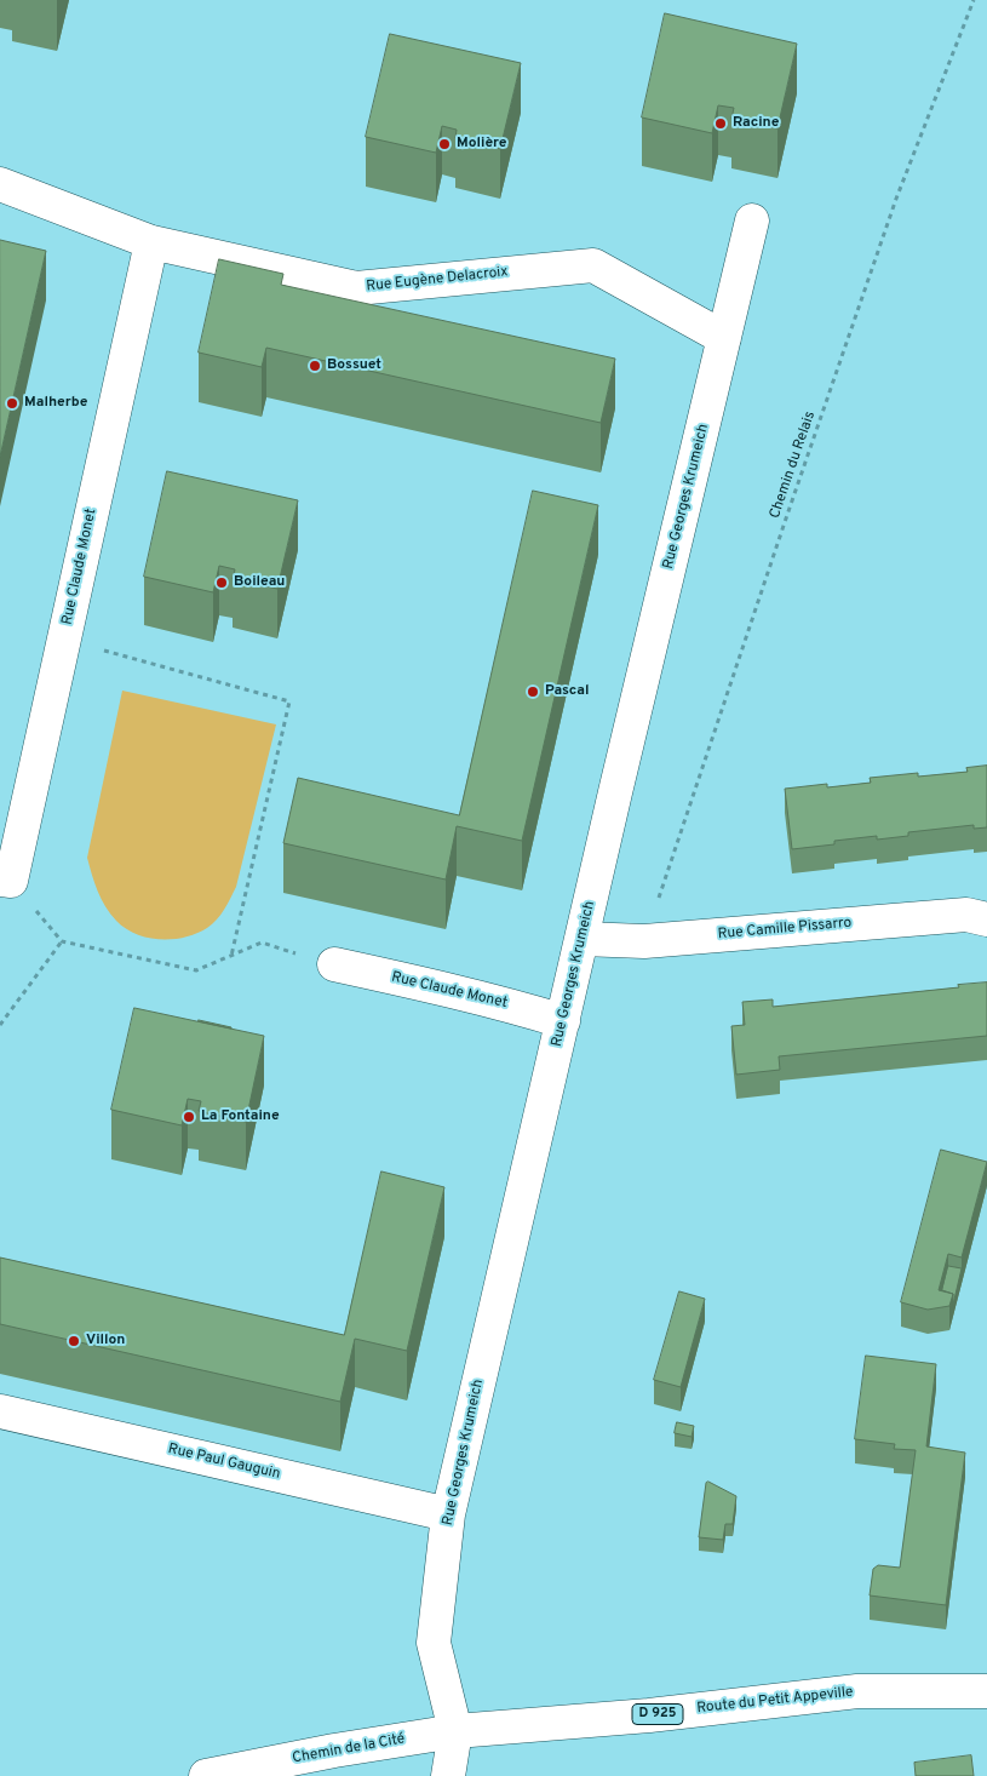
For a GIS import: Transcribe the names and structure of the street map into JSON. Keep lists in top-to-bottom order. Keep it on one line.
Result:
{"streets":{"street":["Rue Eugène Delacroix","Rue Georges Krumeich","Rue Claude Monet","Rue Camille Pissarro","Rue Paul Gauguin","Route du Petit Appeville","D 925","Chemin de la Cité"],"path":["Chemin du Relais"]},"crossings":[["Rue Eugène Delacroix","Rue Georges Krumeich"],["Rue Eugène Delacroix","Rue Claude Monet"],["Chemin du Relais","Rue Camille Pissarro"],["Rue Georges Krumeich","Rue Claude Monet"],["Rue Georges Krumeich","Rue Camille Pissarro"],["Rue Georges Krumeich","Rue Paul Gauguin"],["Rue Georges Krumeich","Route du Petit Appeville"],["Rue Georges Krumeich","Chemin de la Cité"],["Route du Petit Appeville","Chemin de la Cité"]],"places":["Racine","Molière","Bossuet","Malherbe","Boileau","Pascal","La Fontaine","Villon"]}
